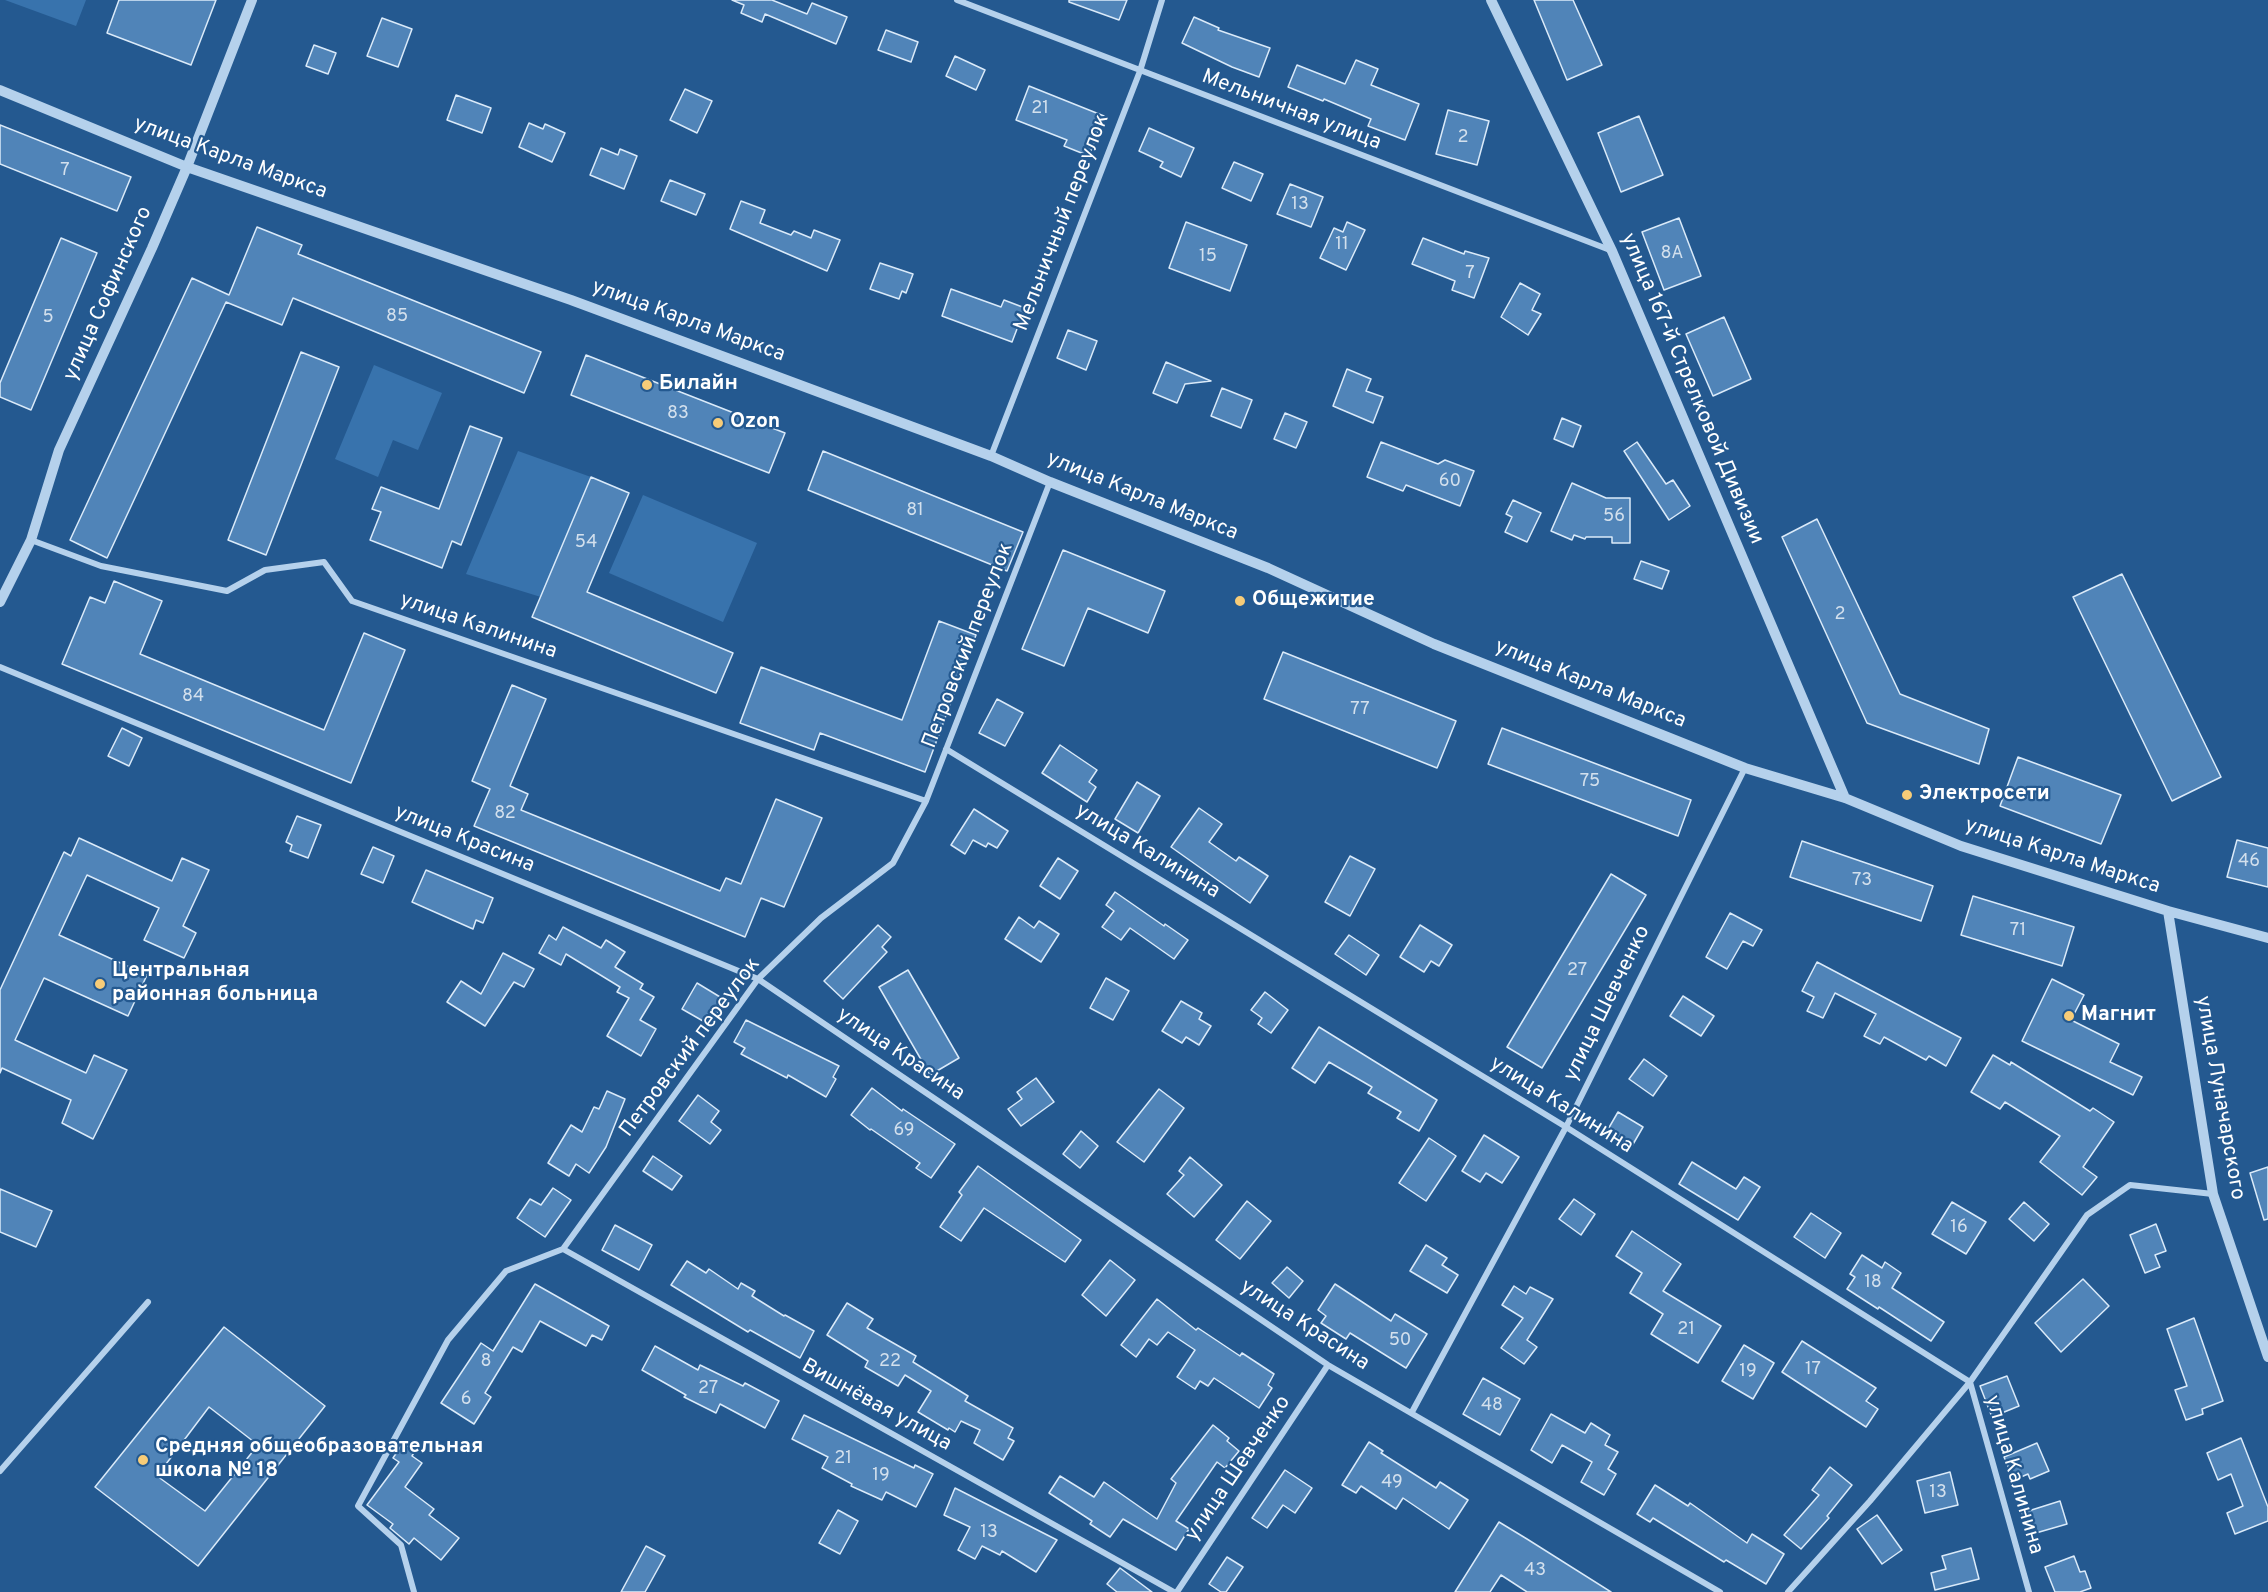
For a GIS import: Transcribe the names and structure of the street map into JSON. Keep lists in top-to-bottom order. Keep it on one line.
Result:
{"streets":{"street":["Мельничная улица","улица Карла Маркса","Мельничный переулок","улица Софинского","улица 167-й Стрелковой Дивизии","улица Калинина","Петровский переулок","улица Красина","улица Шевченко","улица Луначарского","Вишнёвая улица"]},"crossings":[["Мельничная улица","Мельничный переулок"],["Мельничная улица","улица 167-й Стрелковой Дивизии"],["улица Карла Маркса","Мельничный переулок"],["улица Карла Маркса","улица Софинского"],["улица Карла Маркса","улица 167-й Стрелковой Дивизии"],["улица Карла Маркса","Петровский переулок"],["улица Карла Маркса","улица Шевченко"],["улица Карла Маркса","улица Луначарского"],["улица Софинского","улица Калинина"],["улица Калинина","Петровский переулок"],["улица Калинина","улица Шевченко"],["Петровский переулок","улица Красина"],["Петровский переулок","Вишнёвая улица"],["улица Красина","улица Шевченко"],["улица Шевченко","Вишнёвая улица"]],"places":["Билайн","Ozon","Общежитие","Электросети","Центральная районная больница","Магнит","Средняя общеобразовательная школа № 18"],"house_numbers":["21","2","7","13","11","8А","15","7","85","5","83","60","81","56","54","2","84","77","75","82","46","73","71","27","69","16","18","21","50","8","22","17","19","27","6","48","21","19","49","13","13","43"]}
